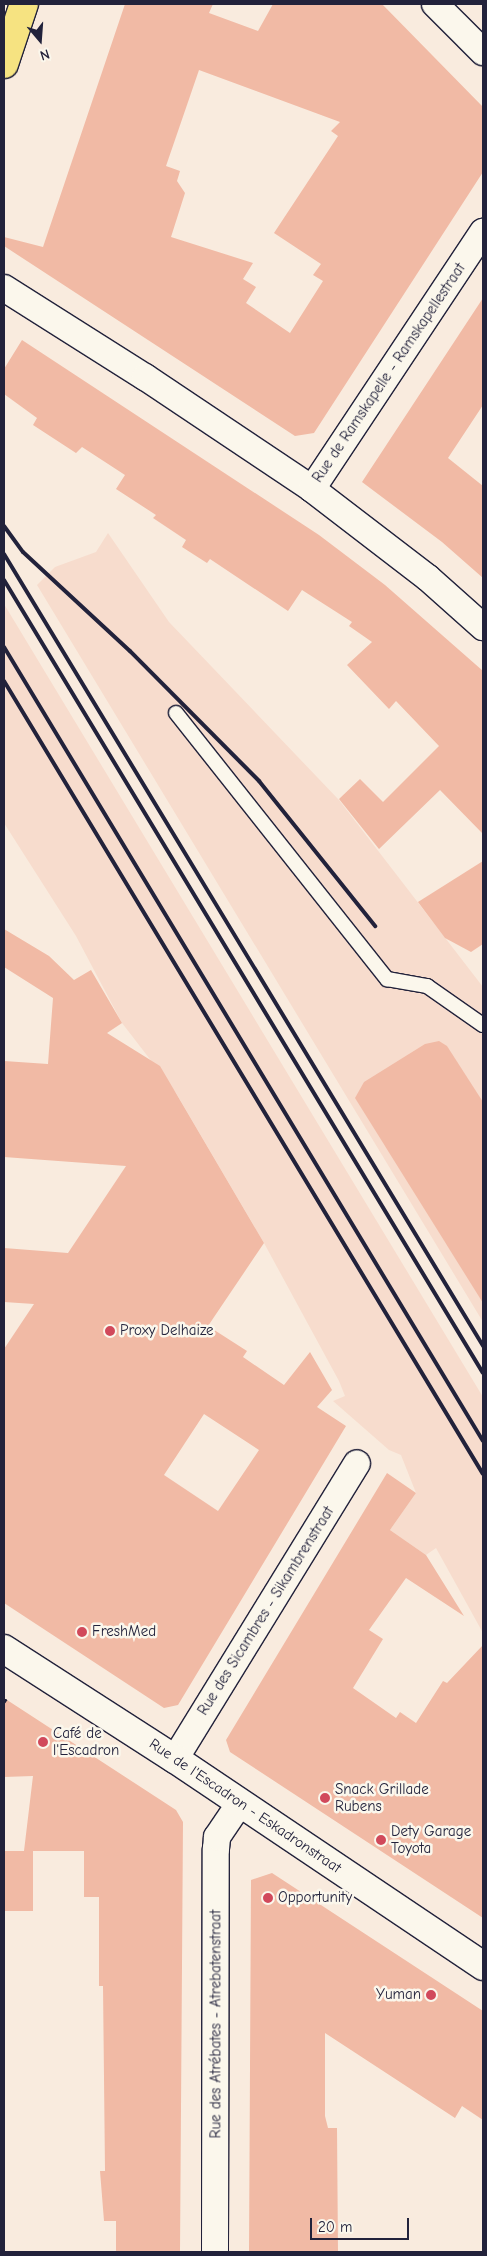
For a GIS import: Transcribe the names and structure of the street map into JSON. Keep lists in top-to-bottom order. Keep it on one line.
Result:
{"streets":{"street":["Rue de Ramskapelle - Ramskapellestraat","Rue des Sicambres - Sikambrenstraat","Rue de l'Escadron - Eskadronstraat","Rue des Atrébates - Atrebatenstraat"]},"crossings":[["Rue des Sicambres - Sikambrenstraat","Rue de l'Escadron - Eskadronstraat"],["Rue de l'Escadron - Eskadronstraat","Rue des Atrébates - Atrebatenstraat"]],"places":["Proxy Delhaize","FreshMed","Café de l'Escadron","Snack Grillade Rubens","Dety Garage Toyota","Opportunity","Yuman"],"scale_bar":"20 m","north":"bottom"}
